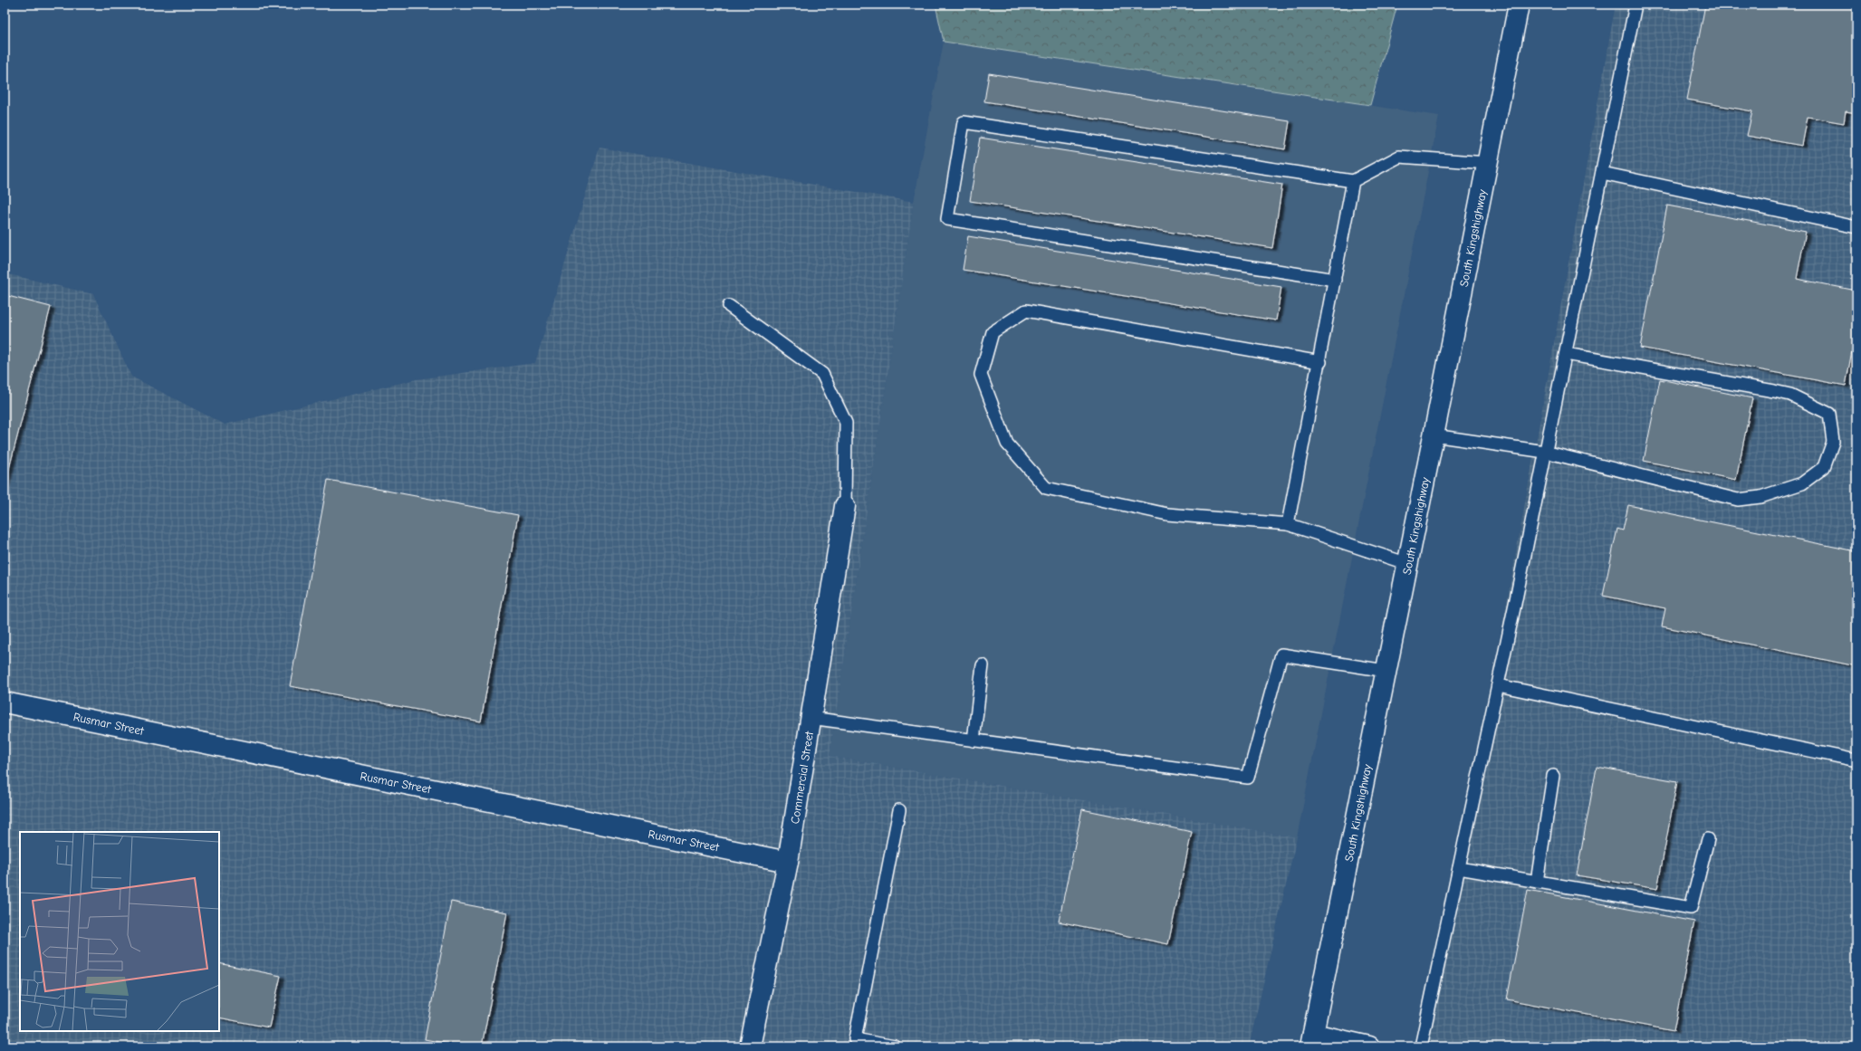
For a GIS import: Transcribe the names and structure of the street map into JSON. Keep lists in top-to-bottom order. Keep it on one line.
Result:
{"streets":{"street":["South Kingshighway","Rusmar Street","Commercial Street"]},"crossings":[["Rusmar Street","Commercial Street"]]}
